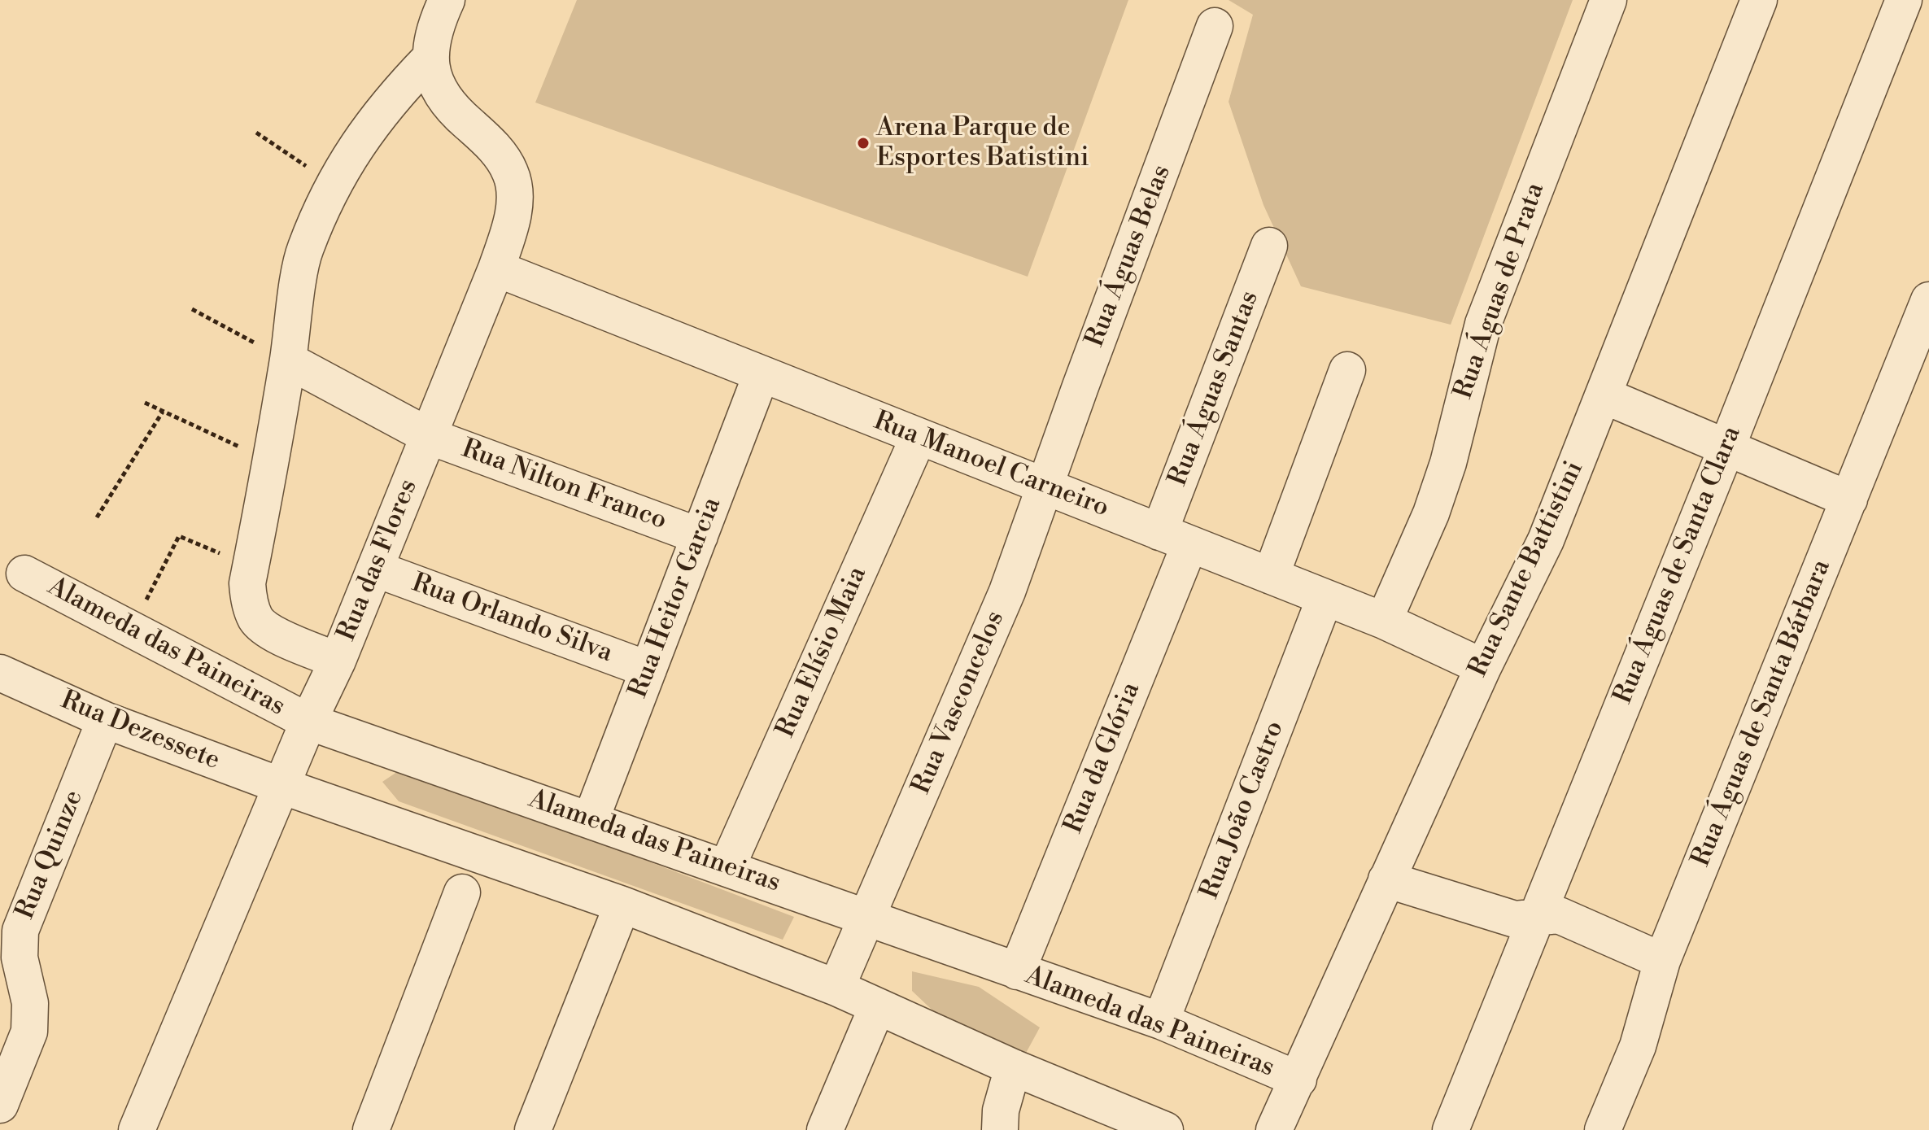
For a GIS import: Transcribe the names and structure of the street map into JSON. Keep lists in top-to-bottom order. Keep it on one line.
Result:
{"streets":{"street":["Rua Águas Belas","Rua Águas de Prata","Rua Águas Santas","Rua Manoel Carneiro","Rua Nilton Franco","Rua das Flores","Rua Águas de Santa Clara","Rua Sante Battistini","Rua Heitor Garcia","Rua Orlando Silva","Alameda das Paineiras","Rua Elísio Maia","Rua Vasconcelos","Rua Águas de Santa Bárbara","Rua Dezessete","Rua da Glória","Rua João Castro","Rua Quinze"]},"crossings":[["Rua Águas Belas","Rua Manoel Carneiro"],["Rua Águas Belas","Rua Vasconcelos"],["Rua Águas de Prata","Rua Manoel Carneiro"],["Rua Águas Santas","Rua Manoel Carneiro"],["Rua Águas Santas","Rua da Glória"],["Rua Manoel Carneiro","Rua das Flores"],["Rua Manoel Carneiro","Rua Sante Battistini"],["Rua Manoel Carneiro","Rua Heitor Garcia"],["Rua Manoel Carneiro","Rua Elísio Maia"],["Rua Manoel Carneiro","Rua Vasconcelos"],["Rua Manoel Carneiro","Rua da Glória"],["Rua Manoel Carneiro","Rua João Castro"],["Rua Nilton Franco","Rua das Flores"],["Rua Nilton Franco","Rua Heitor Garcia"],["Rua das Flores","Rua Orlando Silva"],["Rua das Flores","Alameda das Paineiras"],["Rua das Flores","Rua Dezessete"],["Rua Sante Battistini","Alameda das Paineiras"],["Rua Heitor Garcia","Rua Orlando Silva"],["Rua Heitor Garcia","Alameda das Paineiras"],["Alameda das Paineiras","Rua Elísio Maia"],["Alameda das Paineiras","Rua Vasconcelos"],["Alameda das Paineiras","Rua da Glória"],["Alameda das Paineiras","Rua João Castro"],["Rua Dezessete","Rua Quinze"]],"places":["Arena Parque de Esportes Batistini"]}
